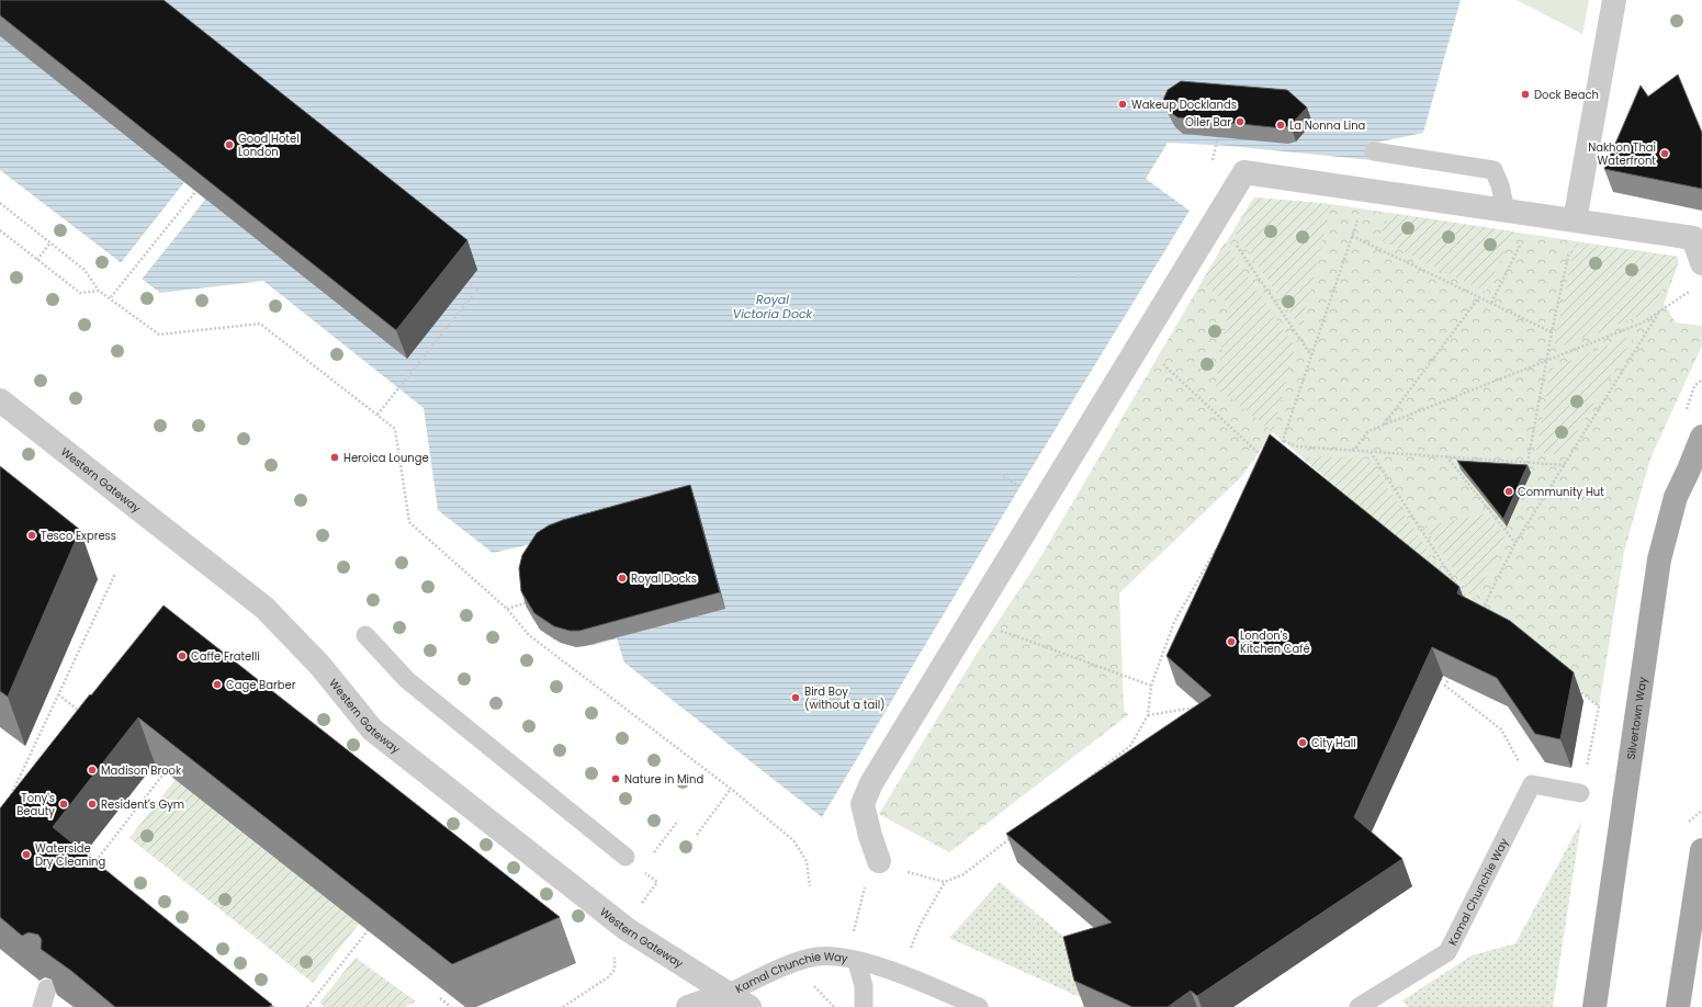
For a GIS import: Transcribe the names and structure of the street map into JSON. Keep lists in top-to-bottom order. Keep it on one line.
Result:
{"streets":{"main road":["Silvertown Way"],"street":["Western Gateway"],"lane":["Kamal Chunchie Way"]},"crossings":[["Western Gateway","Kamal Chunchie Way"]],"water":["Royal Victoria Dock"],"places":["Dock Beach","Wakeup Docklands","Oiler Bar","La Nonna Lina","Good Hotel London","Nakhon Thai Waterfront","Heroica Lounge","Community Hut","Tesco Express","Royal Docks","London's Kitchen Café","Caffe Fratelli","Cage Barber","Bird Boy (without a tail)","City Hall","Madison Brook","Nature in Mind","Tony's Beauty","Resident's Gym","Waterside Dry Cleaning"]}
